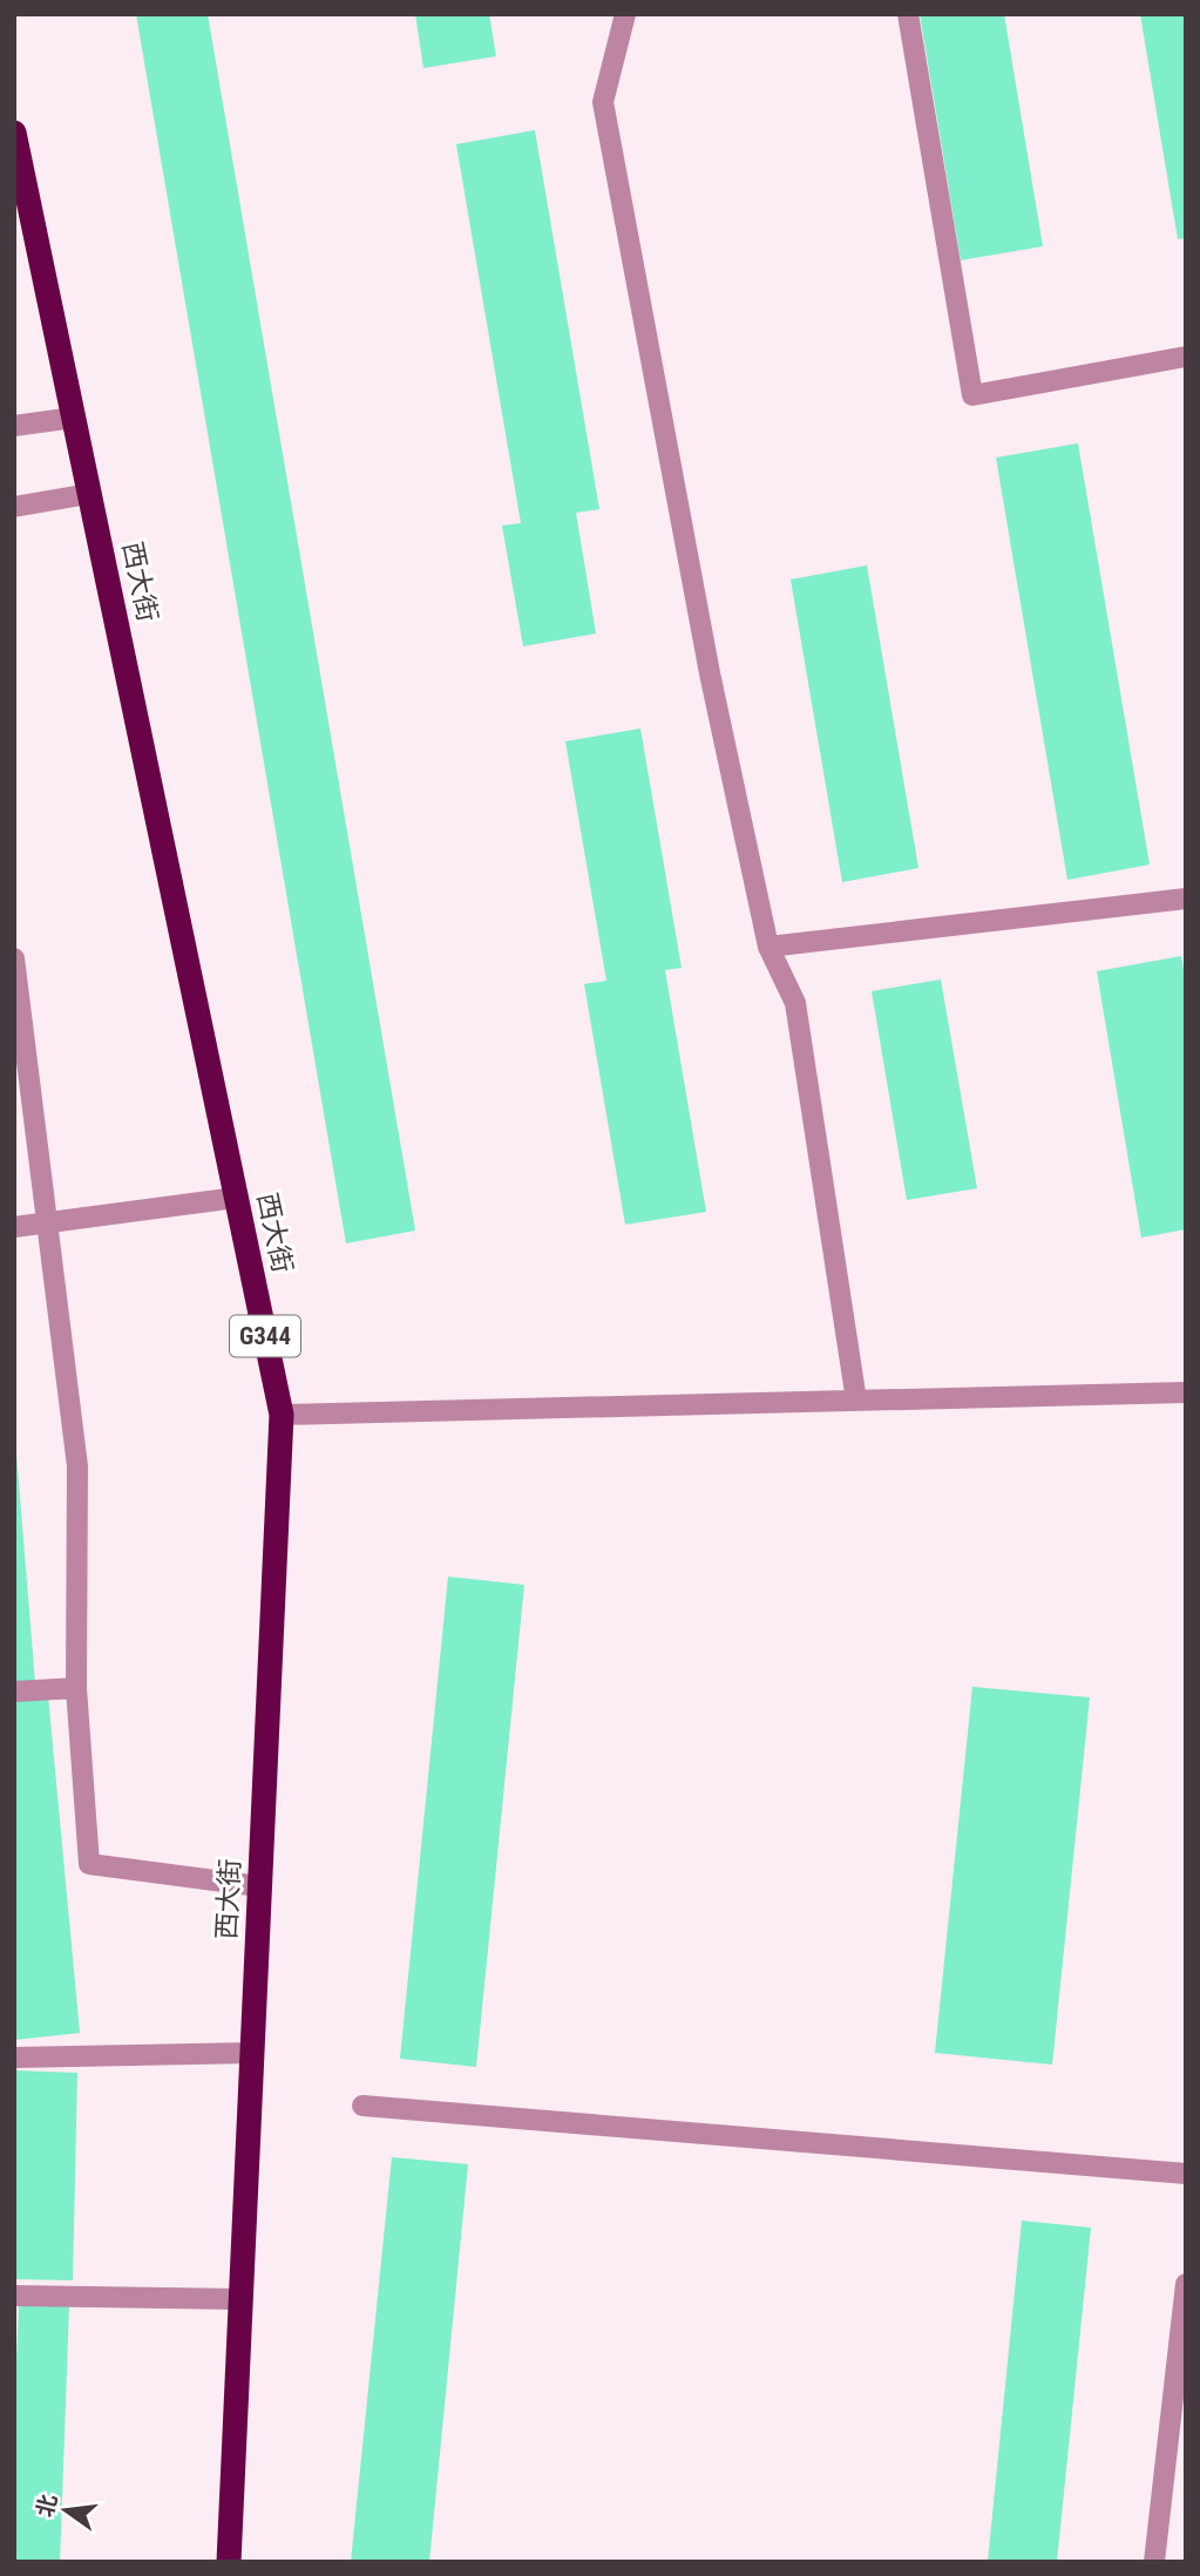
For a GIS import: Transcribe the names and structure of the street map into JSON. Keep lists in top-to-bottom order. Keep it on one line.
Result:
{"streets":{"highway":["西大街","G344"]},"north":"left"}
